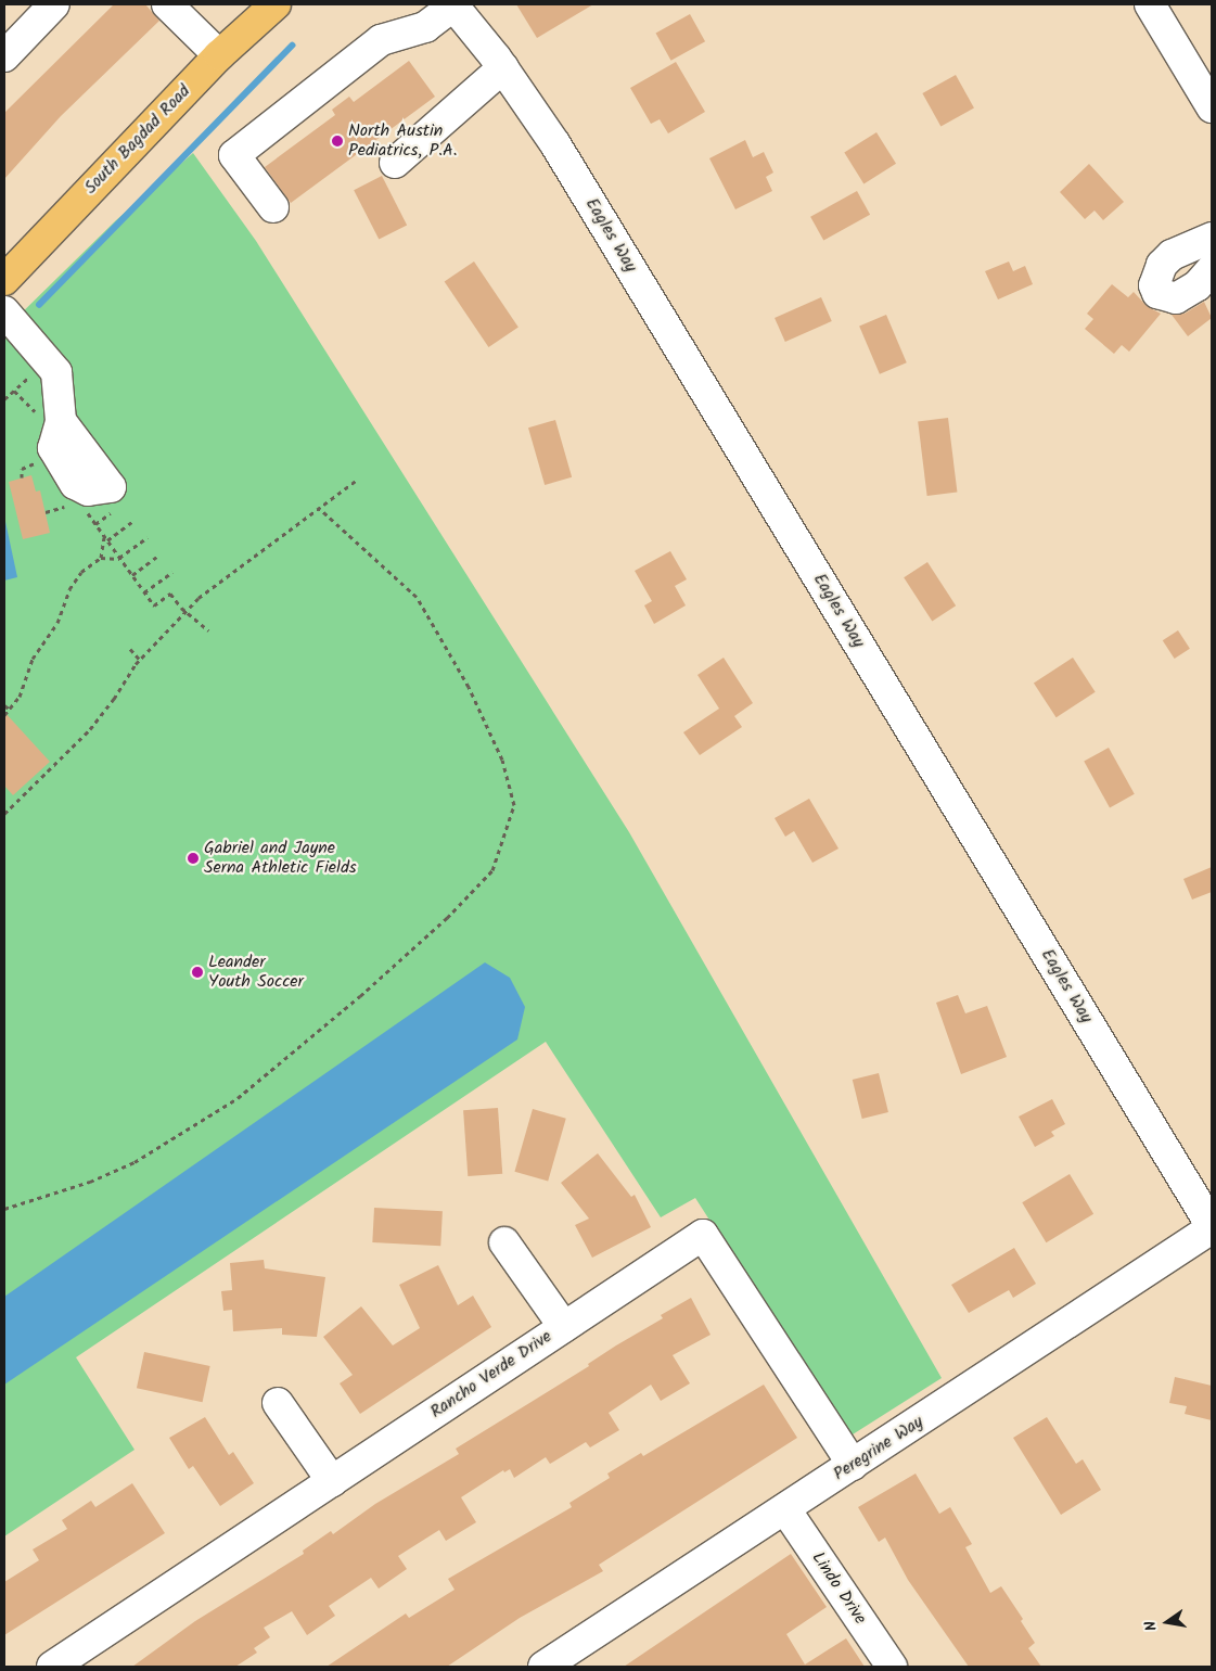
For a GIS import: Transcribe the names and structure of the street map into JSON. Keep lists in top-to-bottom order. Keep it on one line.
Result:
{"streets":{"main road":["South Bagdad Road"],"street":["Eagles Way","Rancho Verde Drive","Peregrine Way","Lindo Drive"]},"crossings":[["Eagles Way","Peregrine Way"],["Rancho Verde Drive","Peregrine Way"],["Peregrine Way","Lindo Drive"]],"places":["North Austin Pediatrics, P.A.","Gabriel and Jayne Serna Athletic Fields","Leander Youth Soccer"],"north":"left"}
